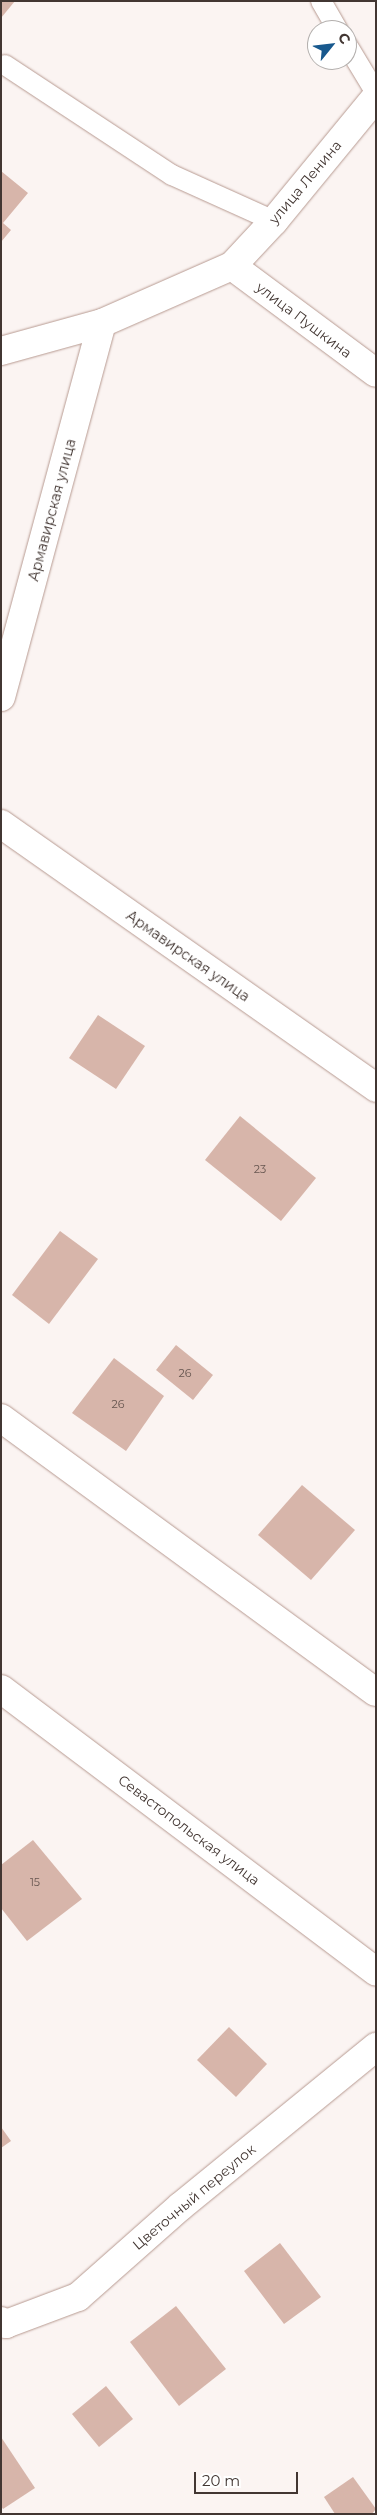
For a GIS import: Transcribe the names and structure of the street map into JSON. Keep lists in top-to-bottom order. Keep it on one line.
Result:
{"streets":{"street":["улица Ленина","улица Пушкина","Армавирская улица","Севастопольская улица","Цветочный переулок"]},"crossings":[["улица Ленина","улица Пушкина"]],"house_numbers":["23","26","26","15"],"scale_bar":"20 m","north":"top right"}
